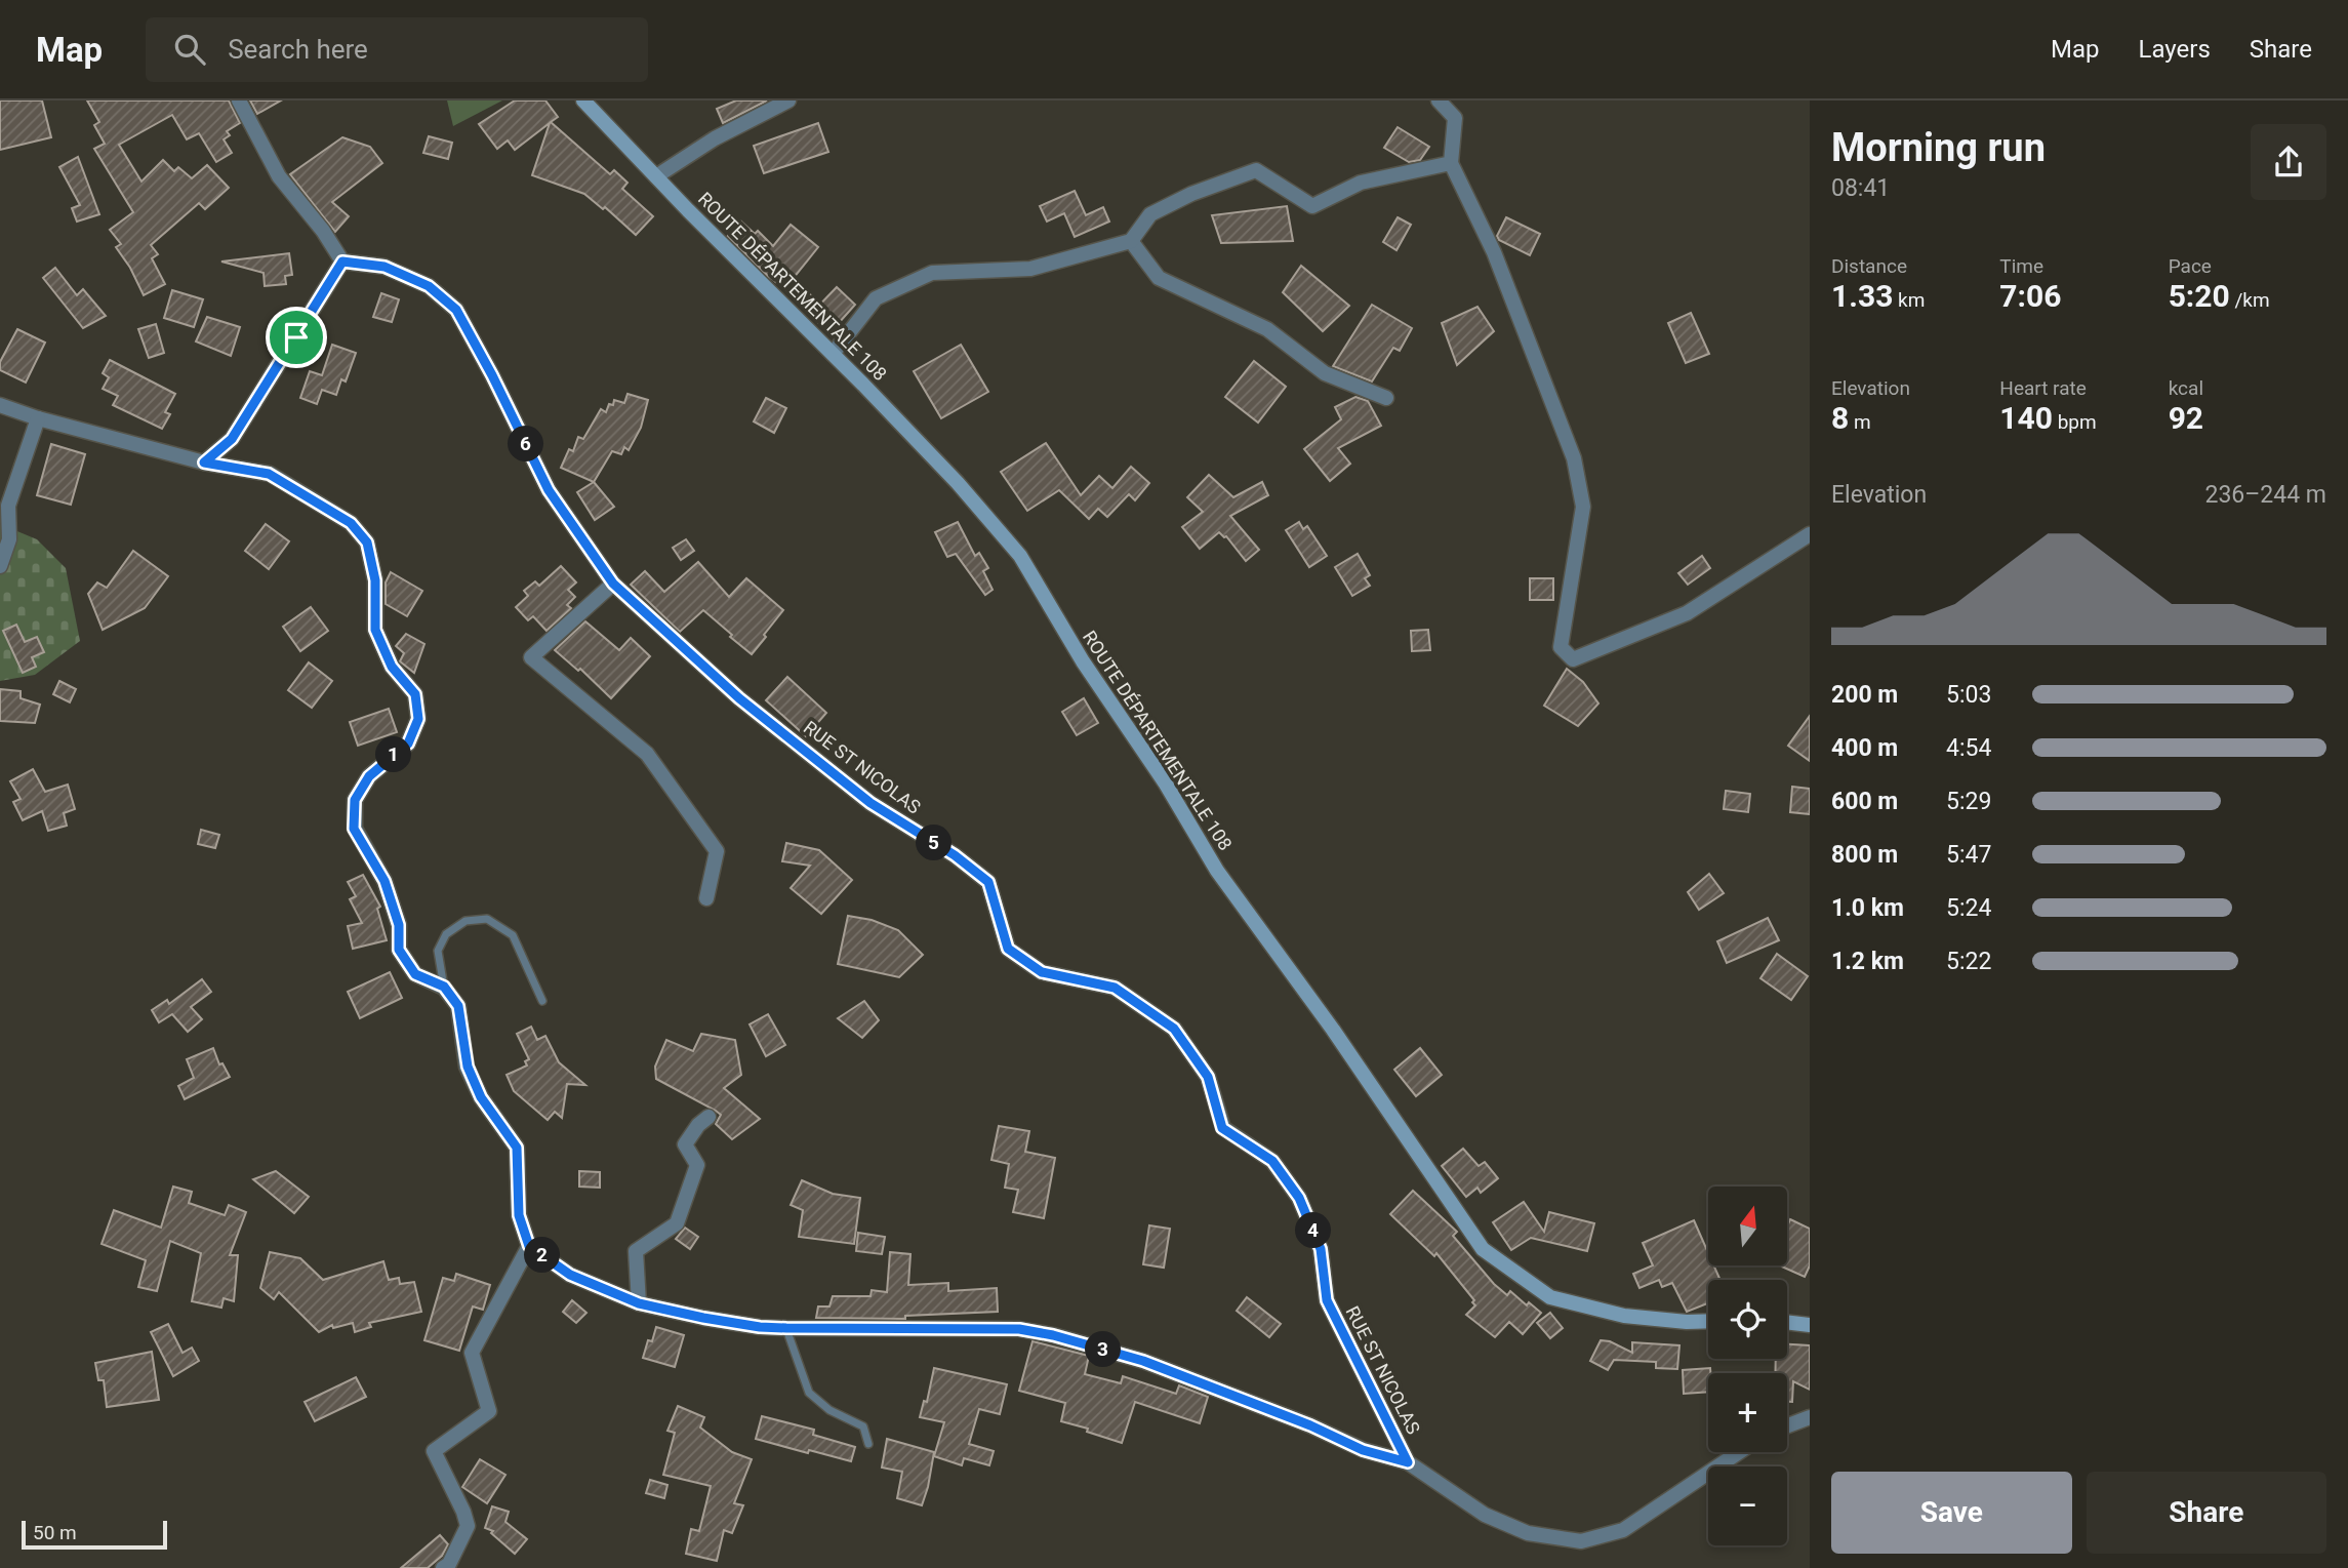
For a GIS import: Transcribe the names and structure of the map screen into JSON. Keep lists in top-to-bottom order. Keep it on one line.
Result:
{"streets":{"main road":["ROUTE DÉPARTEMENTALE 108"],"street":["RUE ST NICOLAS"]},"scale_bar":"50 m","north":"top","page":{"header":"Map","search":"Search here","nav":["Map","Layers","Share"],"heading":["Morning run","08:41"],"stats":[["Distance","1.33 km"],["Time","7:06"],["Pace","5:20 /km"],["Elevation","8 m"],["Heart rate","140 bpm"],["kcal","92"]],"pins":["6","1","5","4","2","3"],"chart":["Elevation","236–244 m"],"list":[{"name":"200 m","note":"5:03"},{"name":"400 m","note":"4:54"},{"name":"600 m","note":"5:29"},{"name":"800 m","note":"5:47"},{"name":"1.0 km","note":"5:24"},{"name":"1.2 km","note":"5:22"}],"map_buttons":["+","−"],"buttons":["Save","Share"],"scale":"50 m"}}
